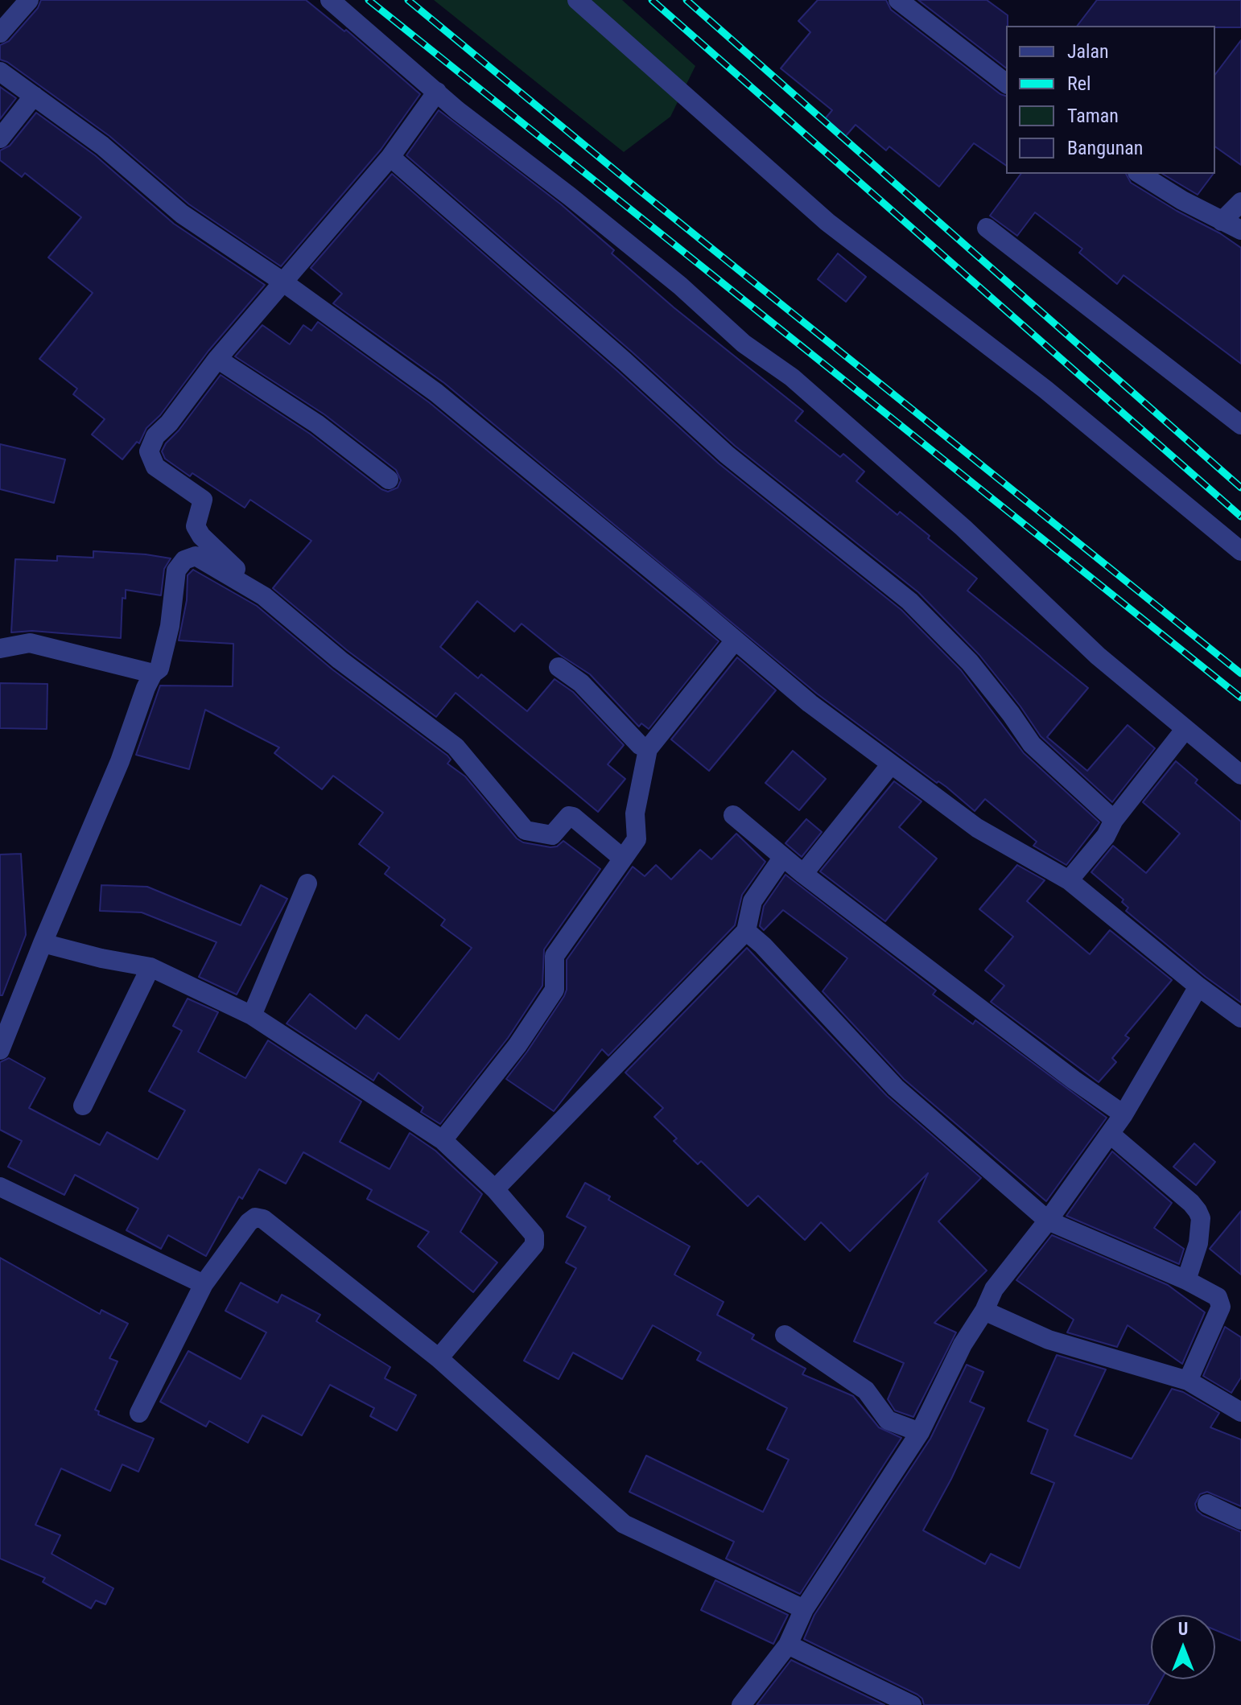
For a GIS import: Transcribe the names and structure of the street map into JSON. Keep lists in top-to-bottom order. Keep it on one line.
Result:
{"legend":["Jalan","Rel","Taman","Bangunan"],"north":"top"}
